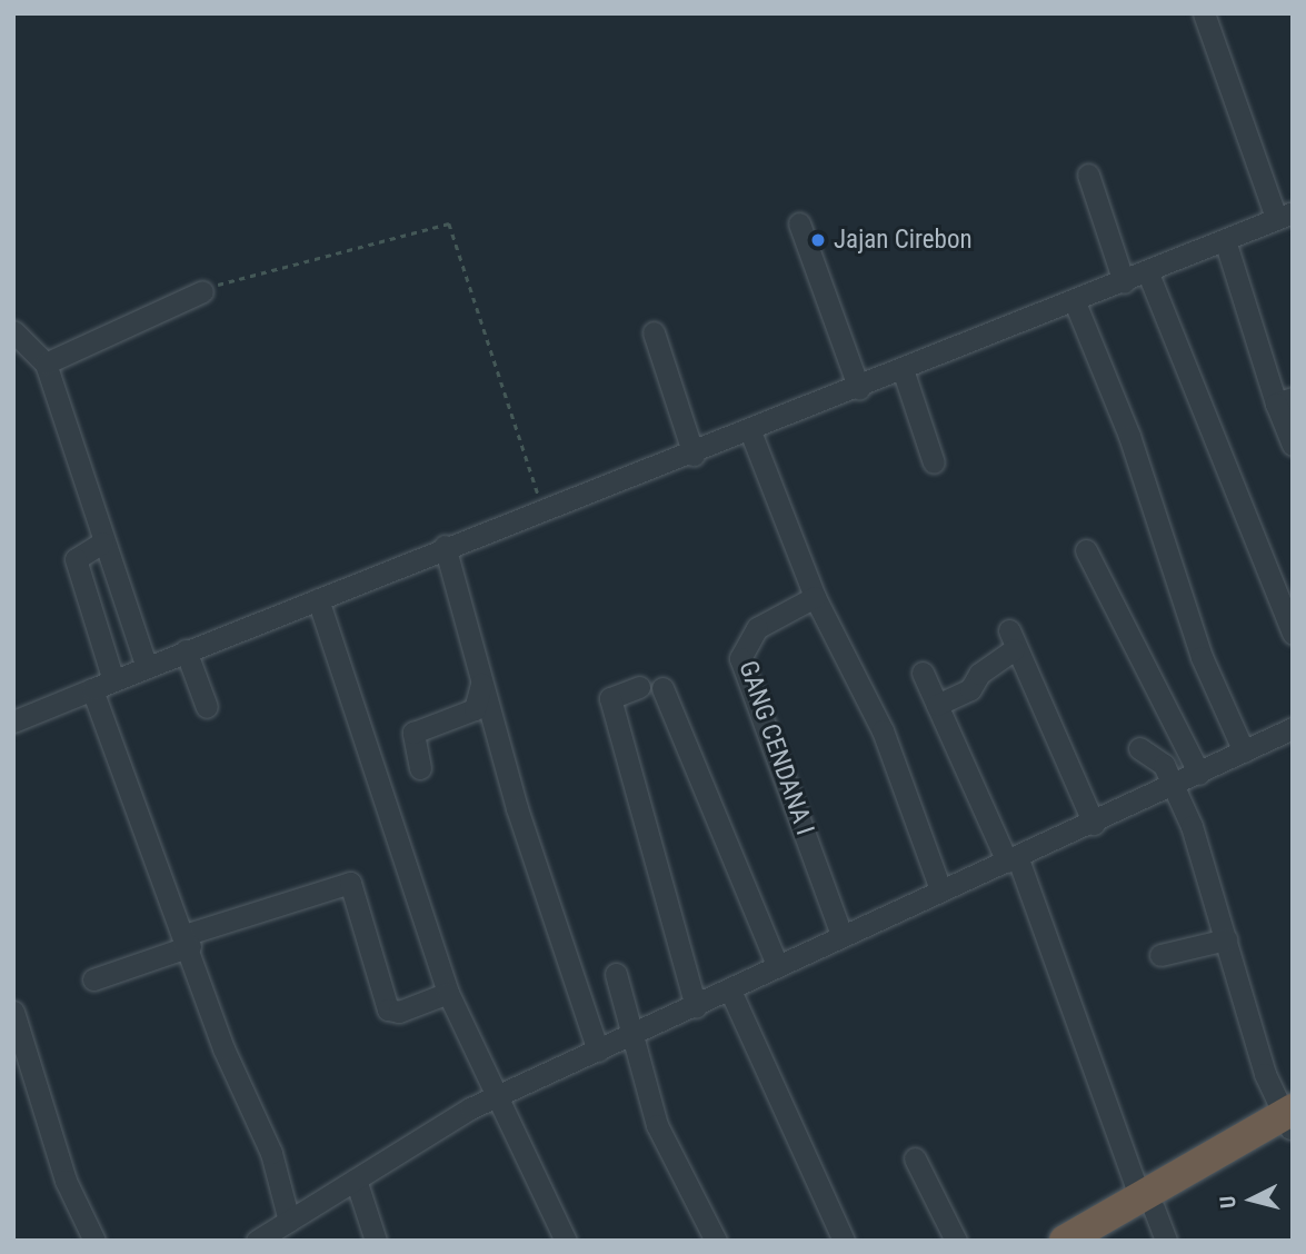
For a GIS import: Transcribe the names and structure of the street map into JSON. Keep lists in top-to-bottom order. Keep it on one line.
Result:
{"streets":{"street":["GANG CENDANA I"]},"places":["Jajan Cirebon"],"north":"left"}
